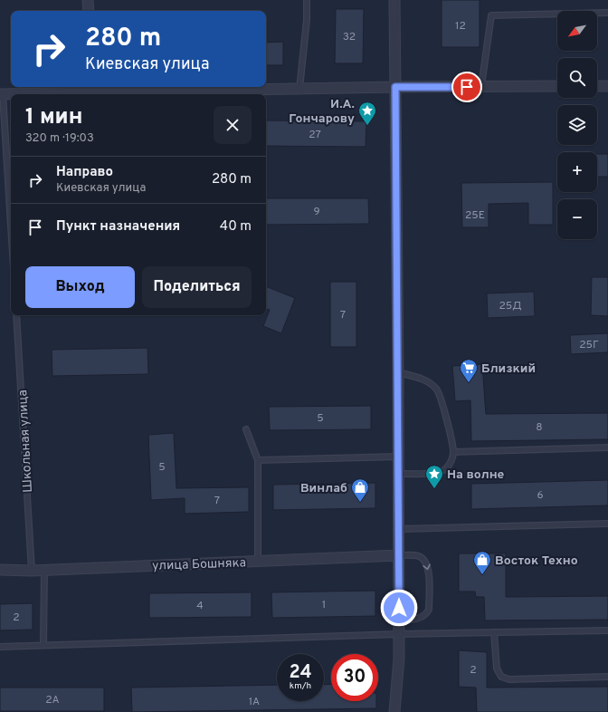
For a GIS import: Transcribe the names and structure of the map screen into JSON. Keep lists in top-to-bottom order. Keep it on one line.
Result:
{"streets":{"street":["улица Бошняка"],"lane":["Школьная улица"]},"crossings":[["Школьная улица","улица Бошняка"]],"places":{"place":["И.А. Гончарову","На волне"],"supermarket":["Близкий"],"shop":["Винлаб","Восток Техно"]},"house_numbers":["12","32","27","9","25Е","25Д","7","25Г","5","8","5","6","7","1","4","2","2","2А","1А"],"north":"bottom left","page":{"map_buttons":["+","−"],"turn":["280 m","Киевская улица"],"heading":["1 мин","320 m · 19:03"],"list":[{"name":"Направо","note":"Киевская улица","value":"280 m"},{"name":"Пункт назначения","value":"40 m"}],"buttons":["Выход","Поделиться"],"speed":"24 km/h","limit":"30"}}
